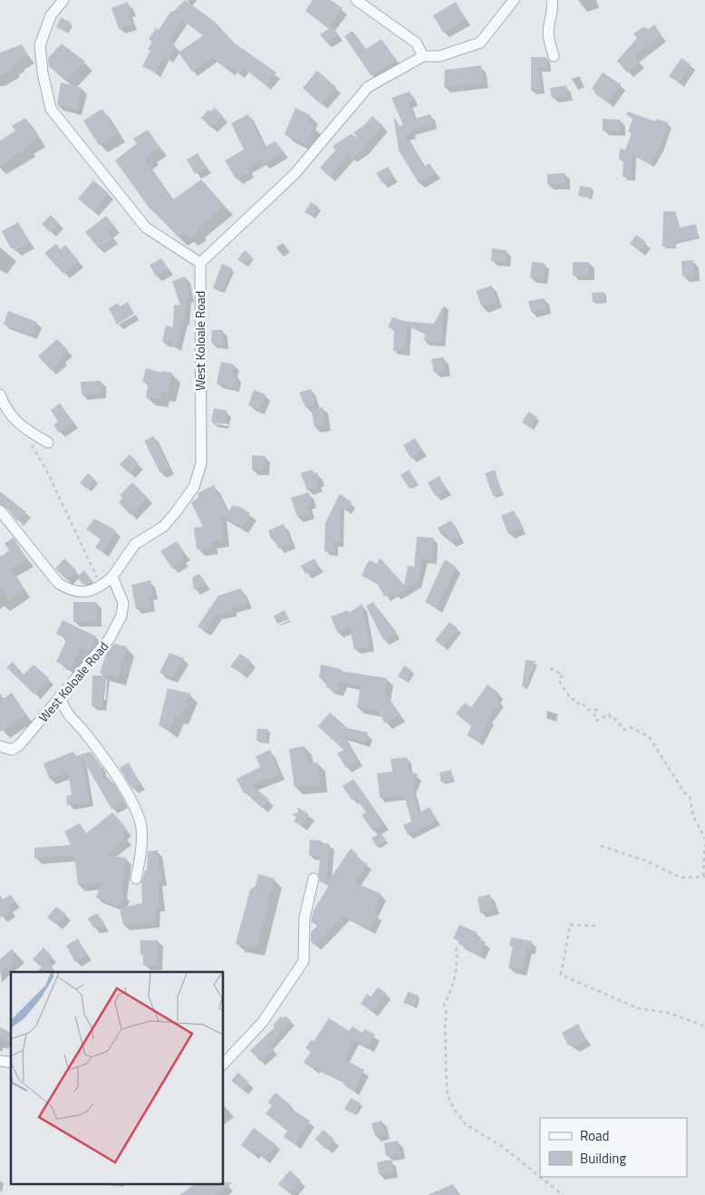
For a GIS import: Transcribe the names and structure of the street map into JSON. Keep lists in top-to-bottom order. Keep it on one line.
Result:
{"streets":{"street":["West Koloale Road"]},"legend":["Road","Building"]}
